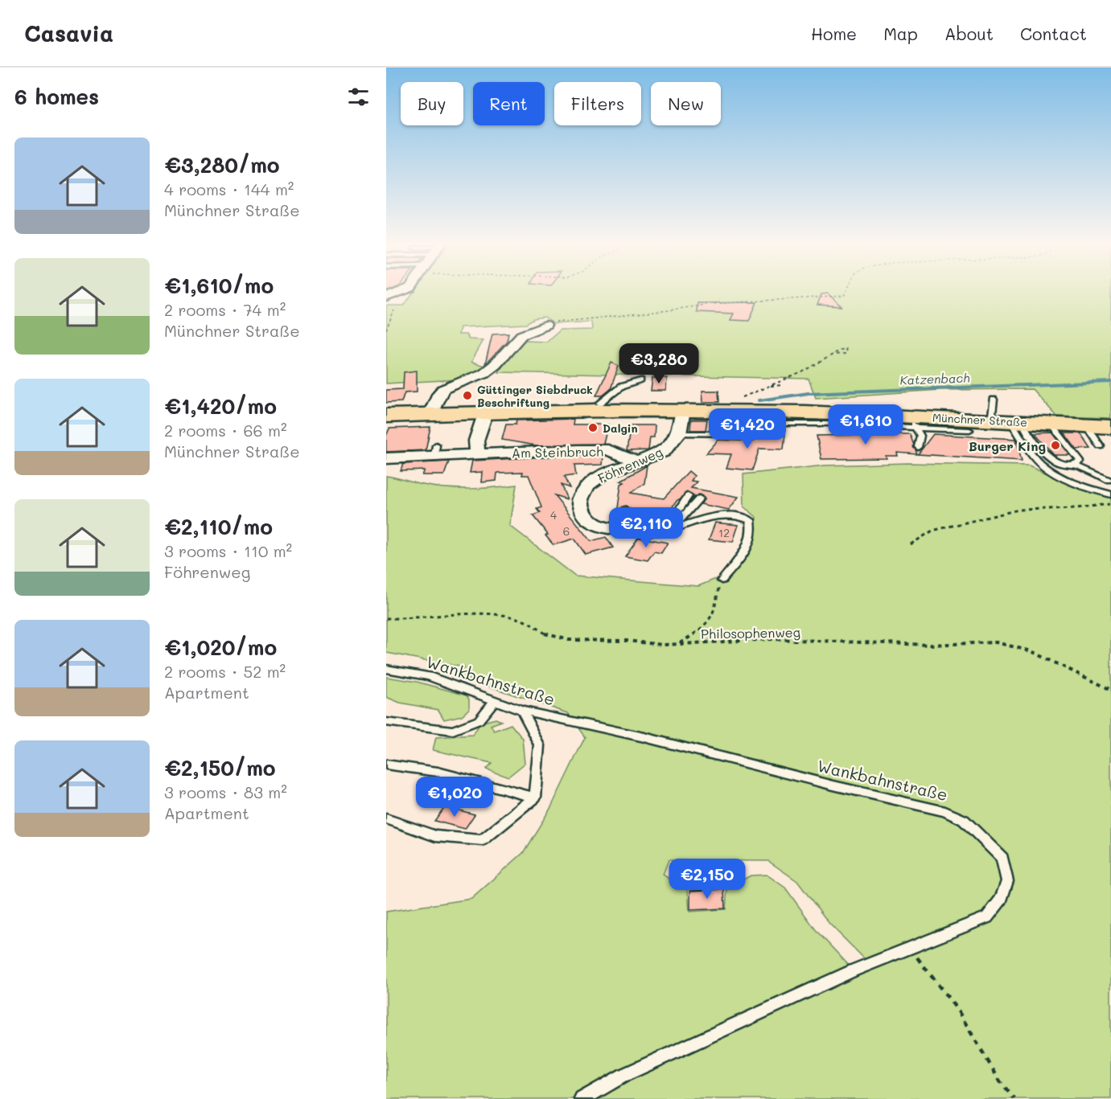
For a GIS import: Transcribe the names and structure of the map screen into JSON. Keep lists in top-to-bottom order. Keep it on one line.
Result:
{"streets":{"main road":["Münchner Straße"],"street":["Am Steinbruch","Föhrenweg"],"lane":["Wankbahnstraße"],"path":["Philosophenweg"]},"crossings":[["Am Steinbruch","Föhrenweg"]],"water":["Katzenbach"],"places":["Güttinger Siebdruck Beschriftung","Dalgin","Burger King"],"house_numbers":["4","6","12"],"page":{"header":"Casavia","nav":["Home","Map","About","Contact"],"heading":"6 homes","chip":["Buy","Rent","Filters","New"],"list":[{"name":"€3,280/mo","note":"4 rooms · 144 m² · Münchner Straße"},{"name":"€1,610/mo","note":"2 rooms · 74 m² · Münchner Straße"},{"name":"€1,420/mo","note":"2 rooms · 66 m² · Münchner Straße"},{"name":"€2,110/mo","note":"3 rooms · 110 m² · Föhrenweg"},{"name":"€1,020/mo","note":"2 rooms · 52 m² · Apartment"},{"name":"€2,150/mo","note":"3 rooms · 83 m² · Apartment"}],"price":["€3,280","€1,610","€1,420","€2,110","€1,020","€2,150"]}}
